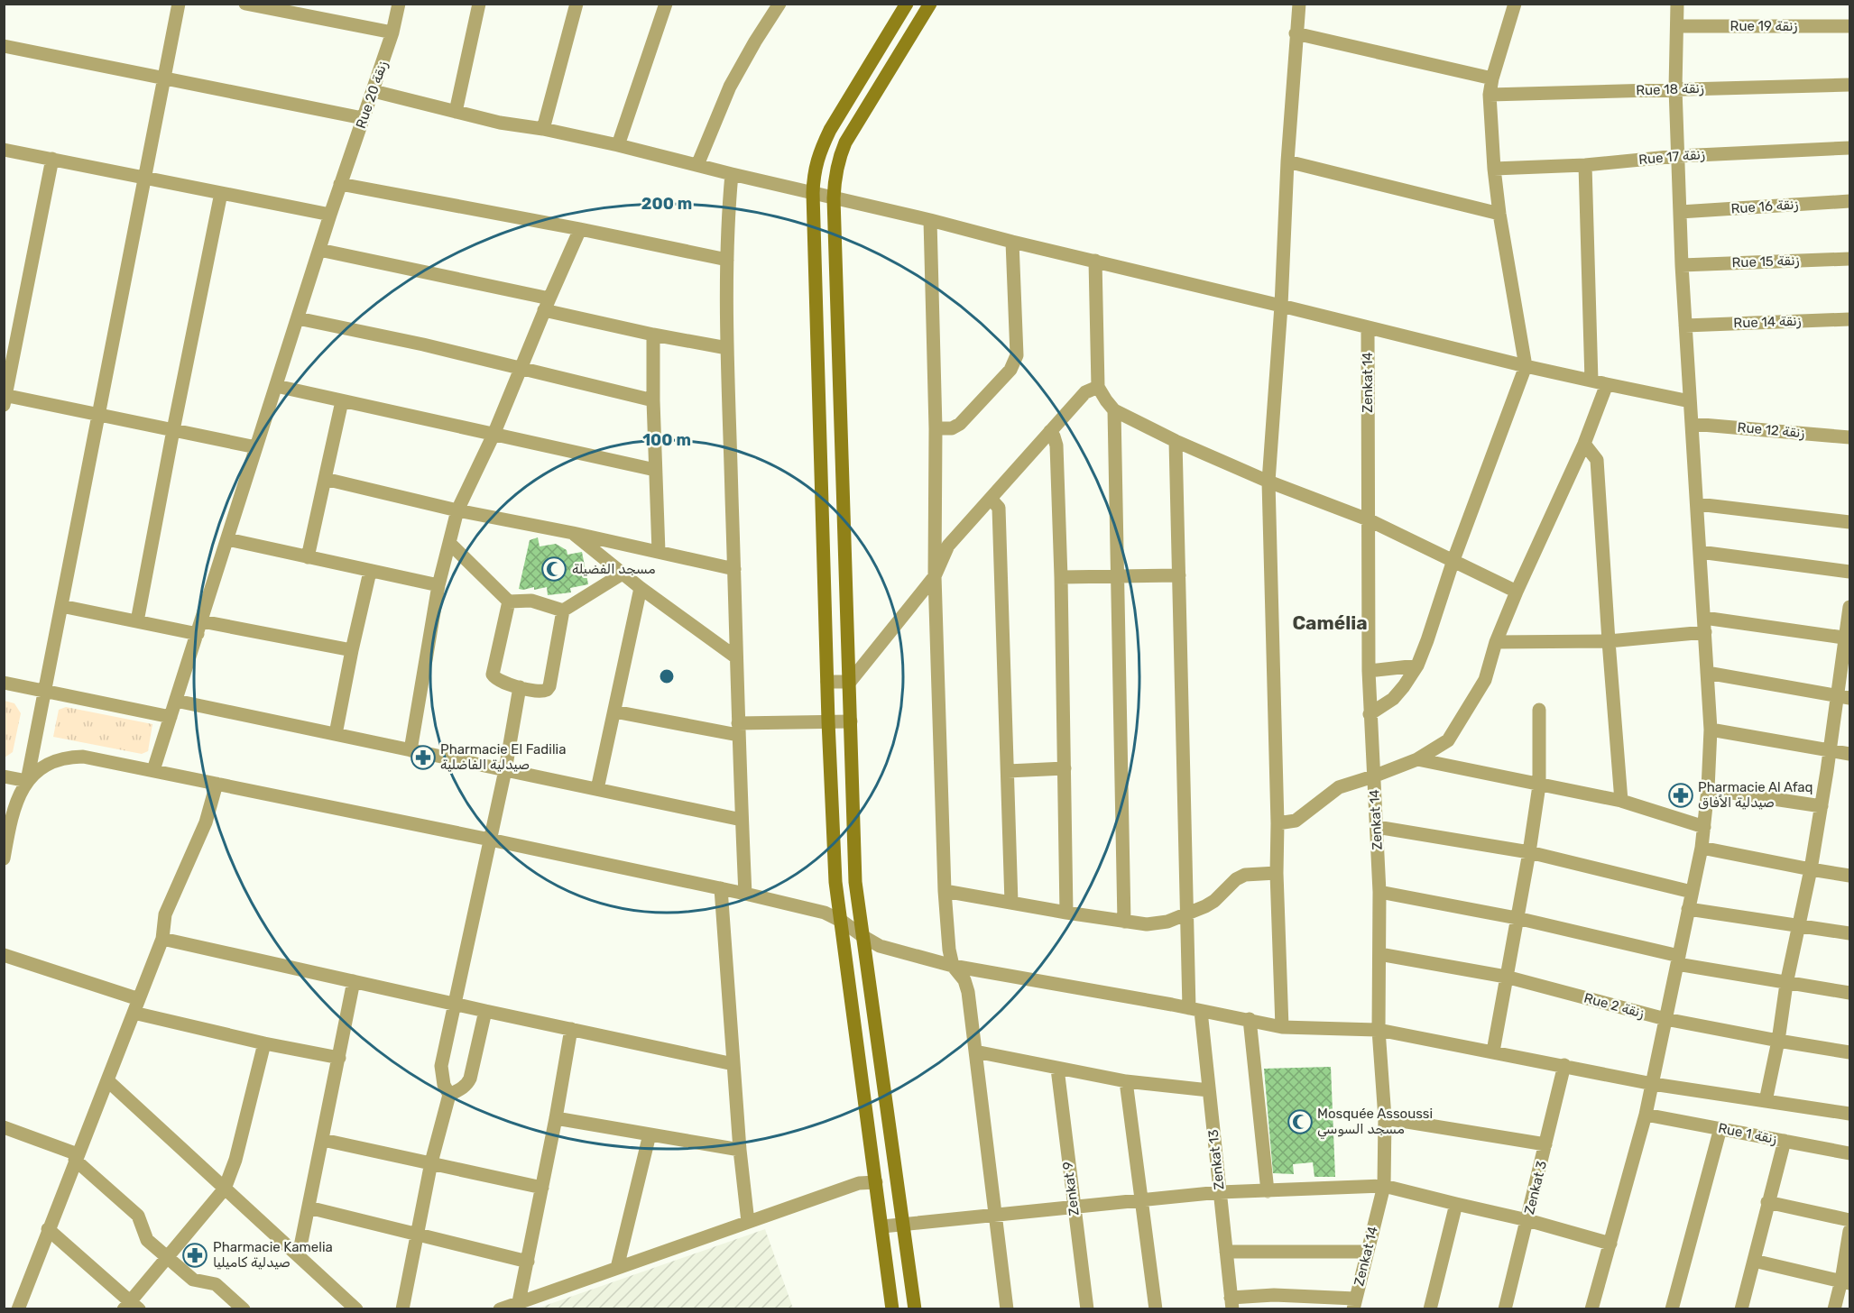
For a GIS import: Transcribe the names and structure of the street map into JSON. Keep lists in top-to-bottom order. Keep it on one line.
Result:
{"streets":{"street":["Rue 19 زنقة","Rue 18 زنقة","Rue 20 زنقة","Rue 17 زنقة","Rue 16 زنقة","Rue 15 زنقة","Rue 14 زنقة","Zenkat 14","Rue 12 زنقة","Rue 2 زنقة","Rue 1 زنقة","Zenkat 13","Zenkat 3","Zenkat 9"]},"crossings":[["Zenkat 14","Rue 2 زنقة"]],"districts":["Camélia"],"places":{"mosque":["مسجد الفضيلة","Mosquée Assoussi مسجد السوسي"],"pharmacy":["Pharmacie El Fadilia صيدلية الفاضلية","Pharmacie Al Afaq صيدلية الاًفاق","Pharmacie Kamelia صيدلية كاميليا"]},"rings":["200 m","100 m"]}
